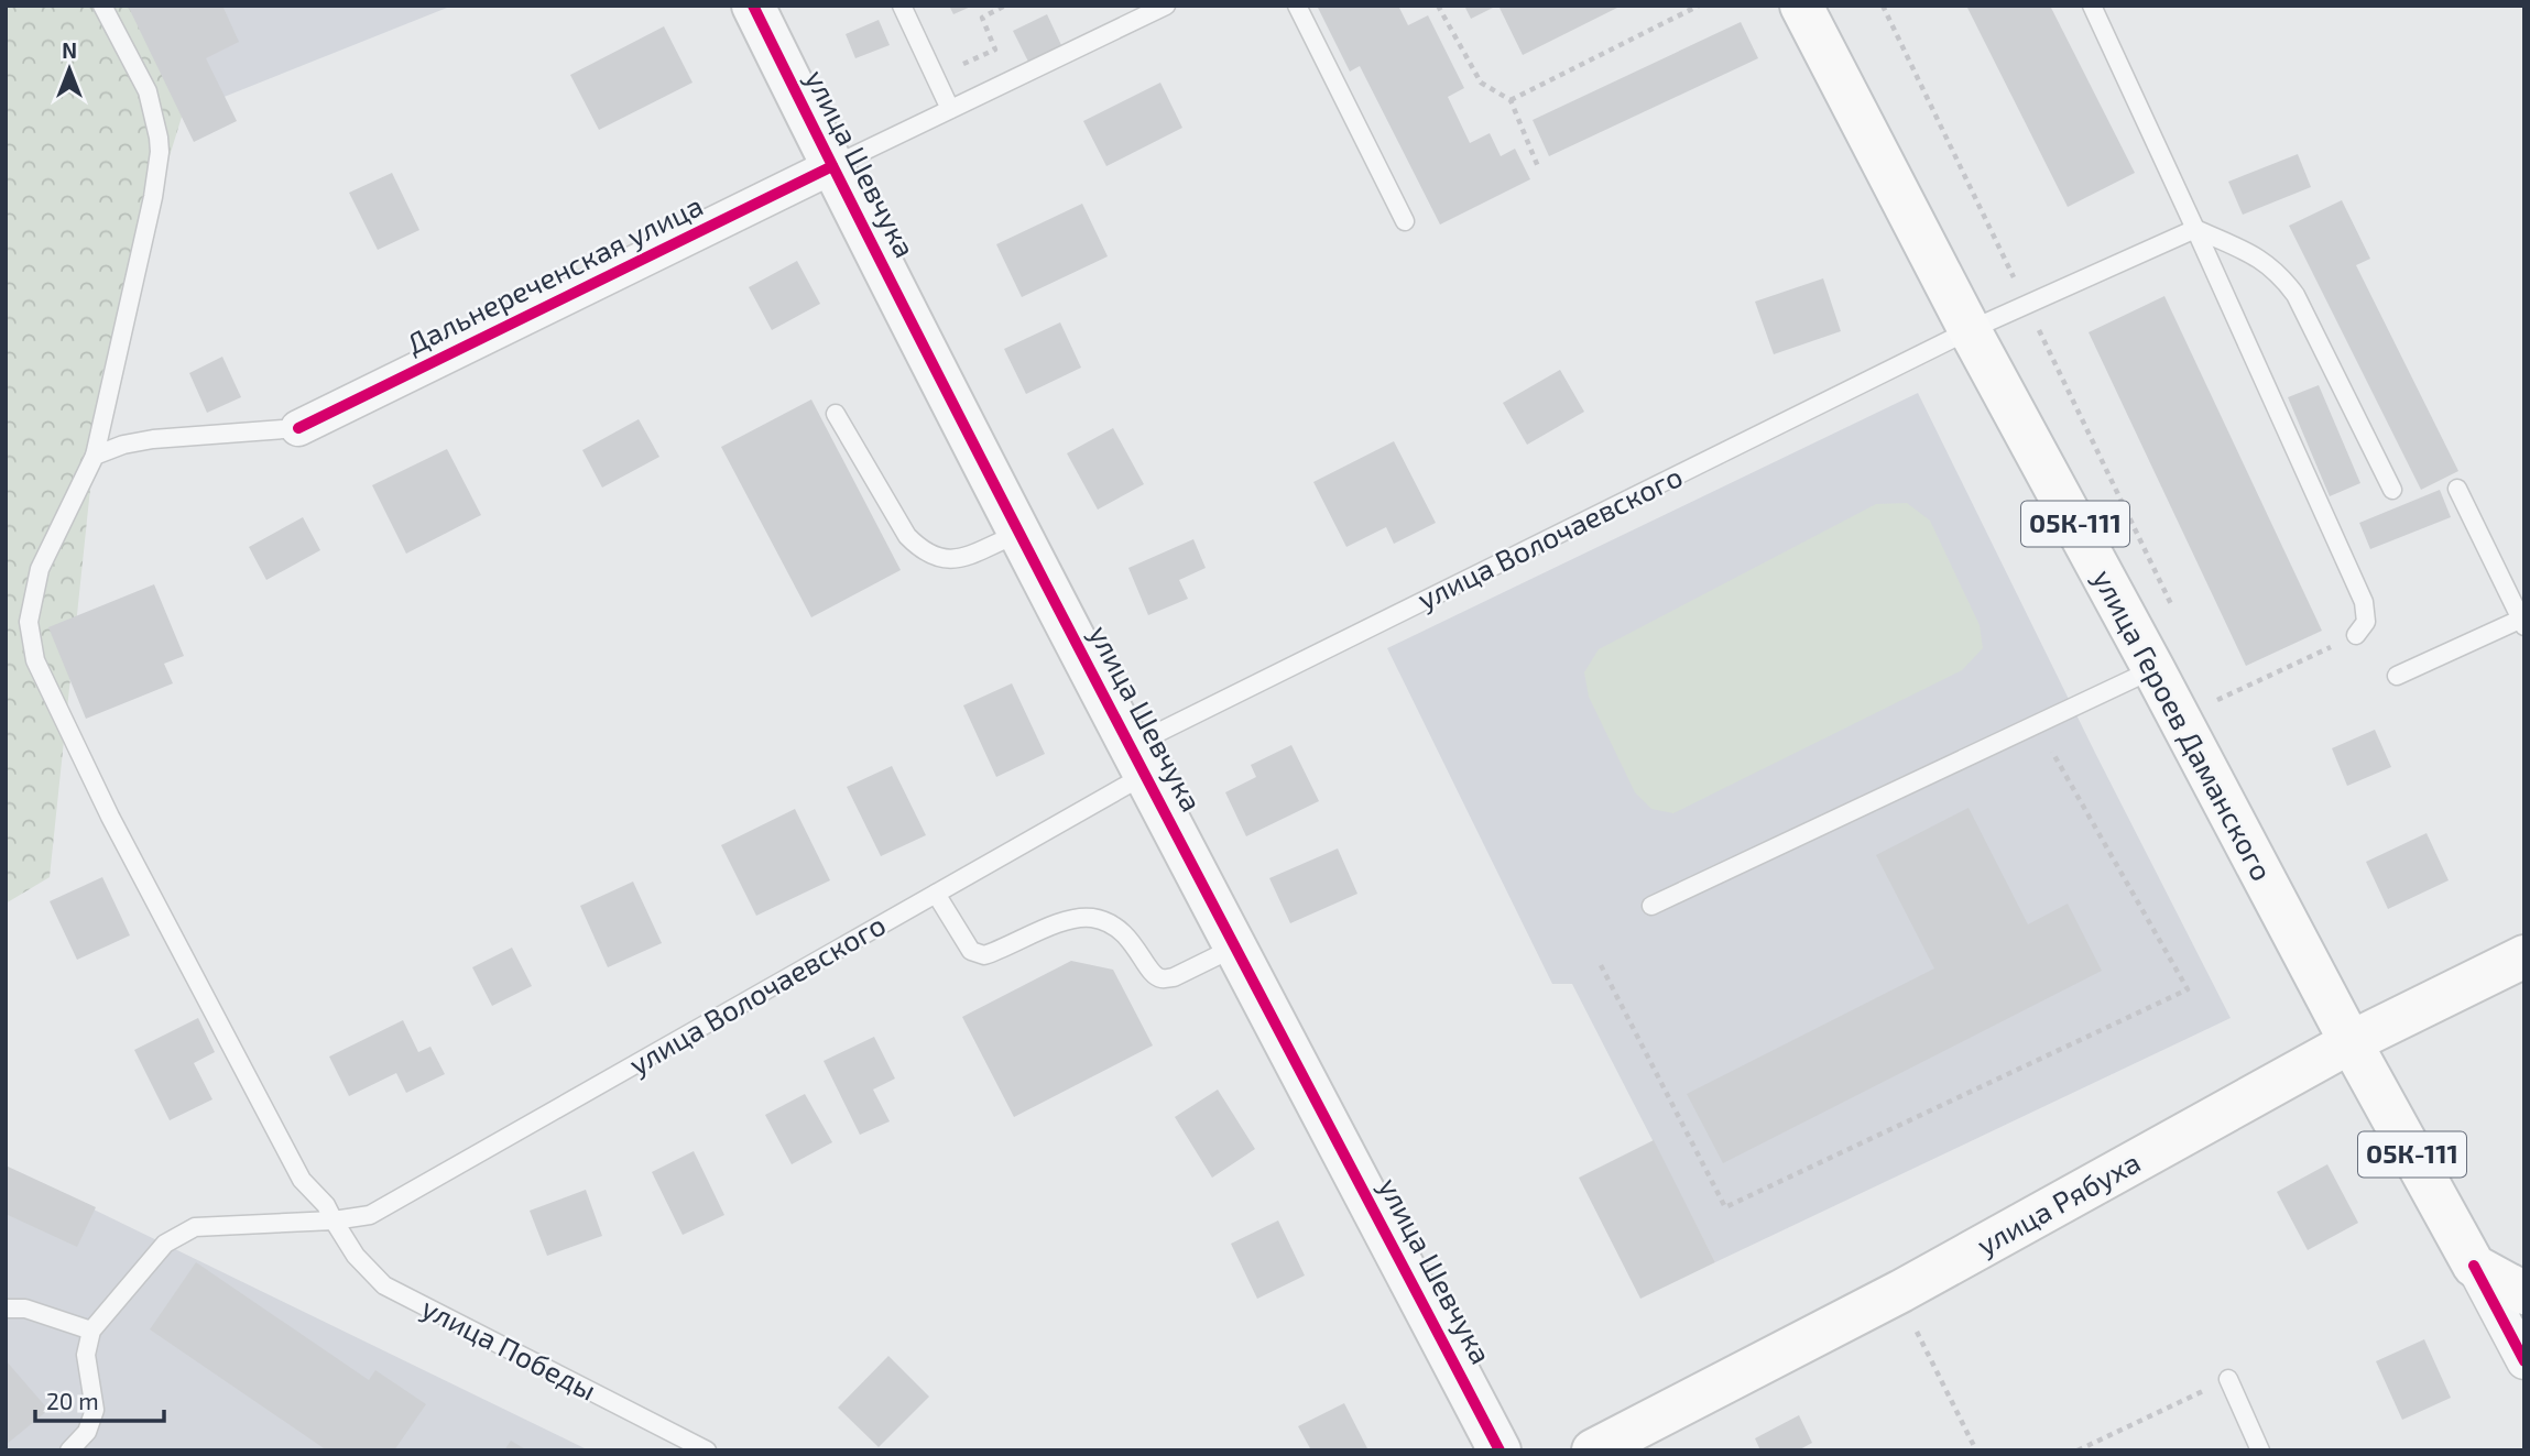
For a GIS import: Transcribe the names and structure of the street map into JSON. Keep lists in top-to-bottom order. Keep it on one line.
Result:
{"streets":{"main road":["05К-111","улица Героев Даманского","улица Рябуха"],"street":["улица Шевчука","Дальнереченская улица"],"lane":["улица Волочаевского","улица Победы"]},"crossings":[["улица Шевчука","Дальнереченская улица"],["улица Шевчука","улица Волочаевского"],["улица Волочаевского","улица Героев Даманского"],["улица Волочаевского","улица Победы"],["улица Героев Даманского","улица Рябуха"]],"scale_bar":"20 m","north":"top"}
